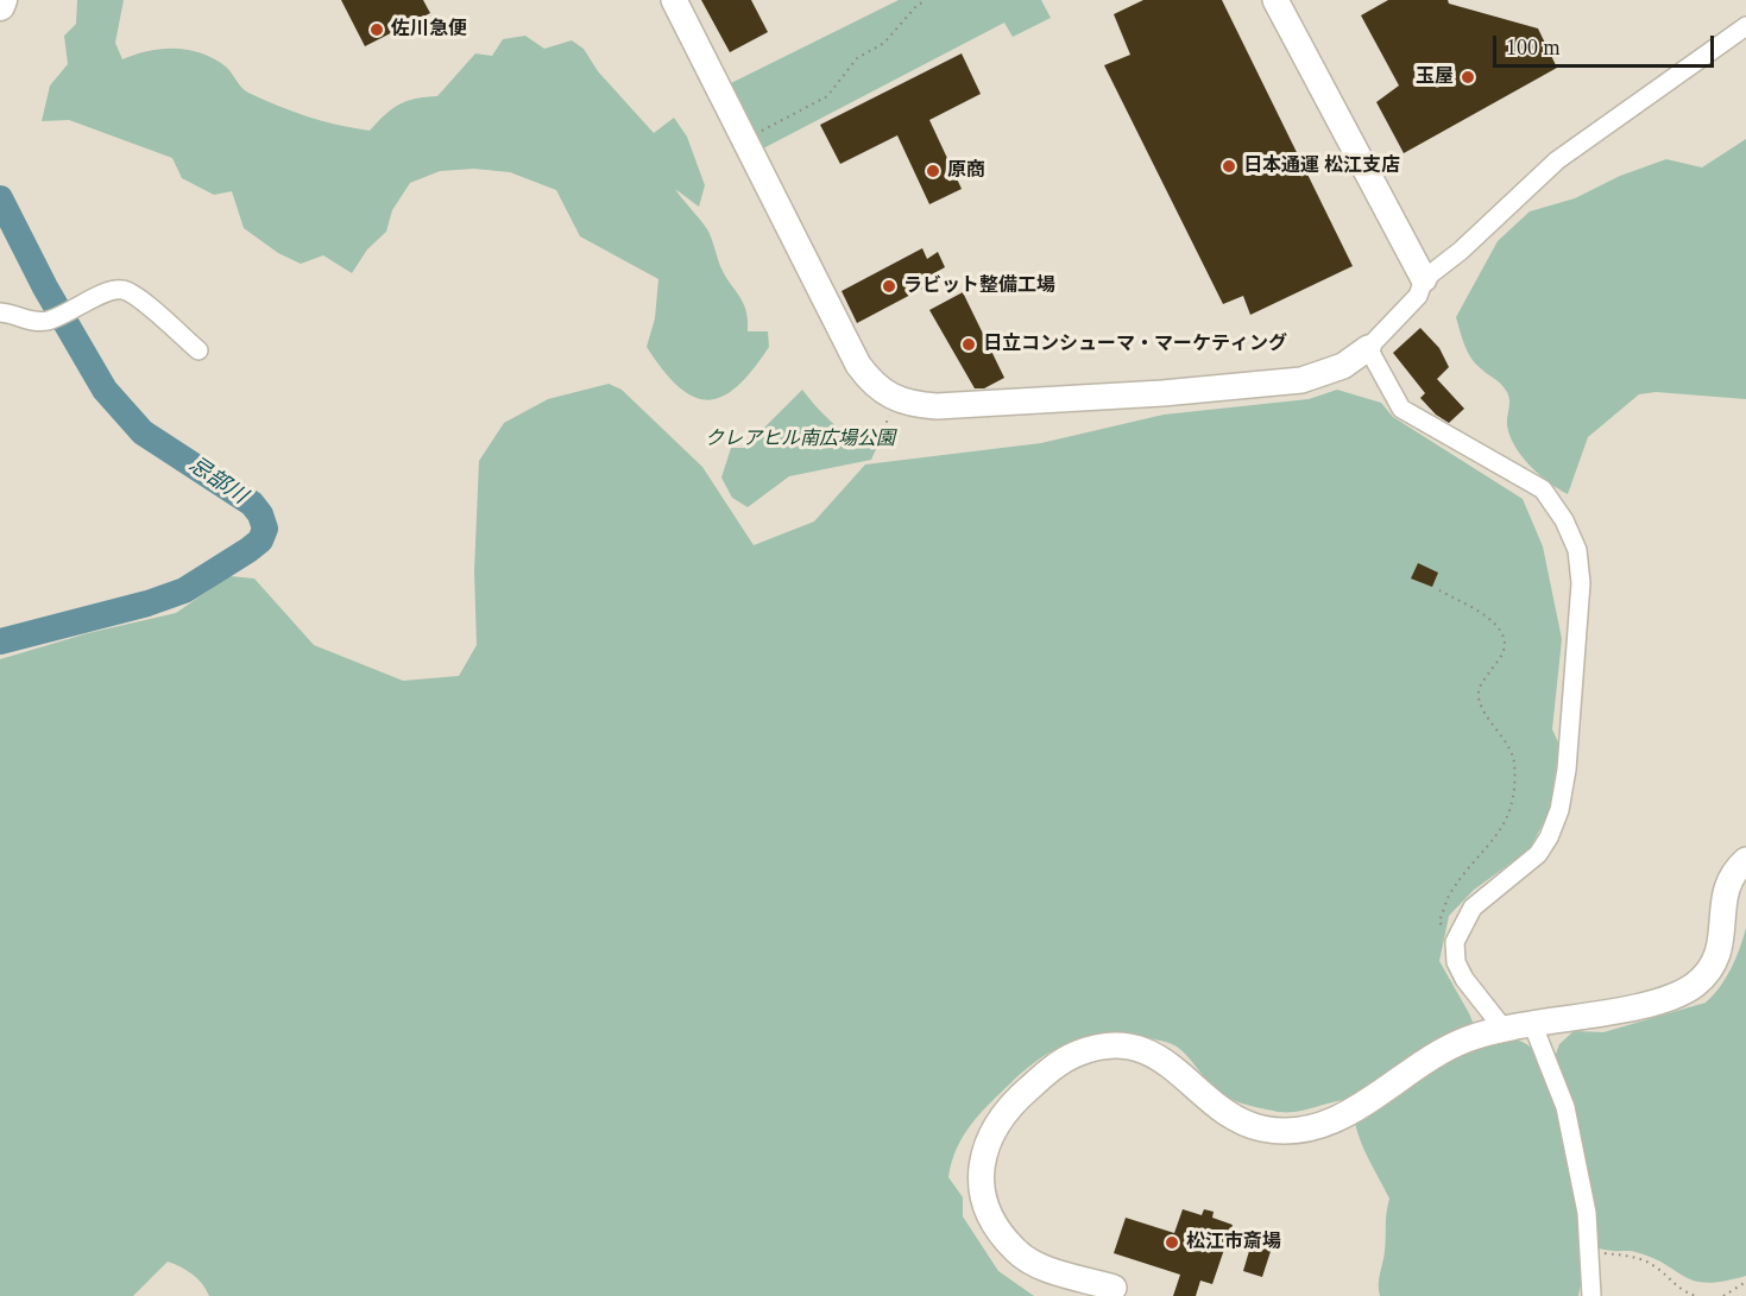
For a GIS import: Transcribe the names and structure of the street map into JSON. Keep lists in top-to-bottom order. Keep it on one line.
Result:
{"water":["忌部川"],"parks":["クレアヒル南広場公園"],"places":["佐川急便","玉屋","日本通運 松江支店","原商","ラビット整備工場","日立コンシューマ・マーケティング","松江市斎場"],"scale_bar":"100 m"}
